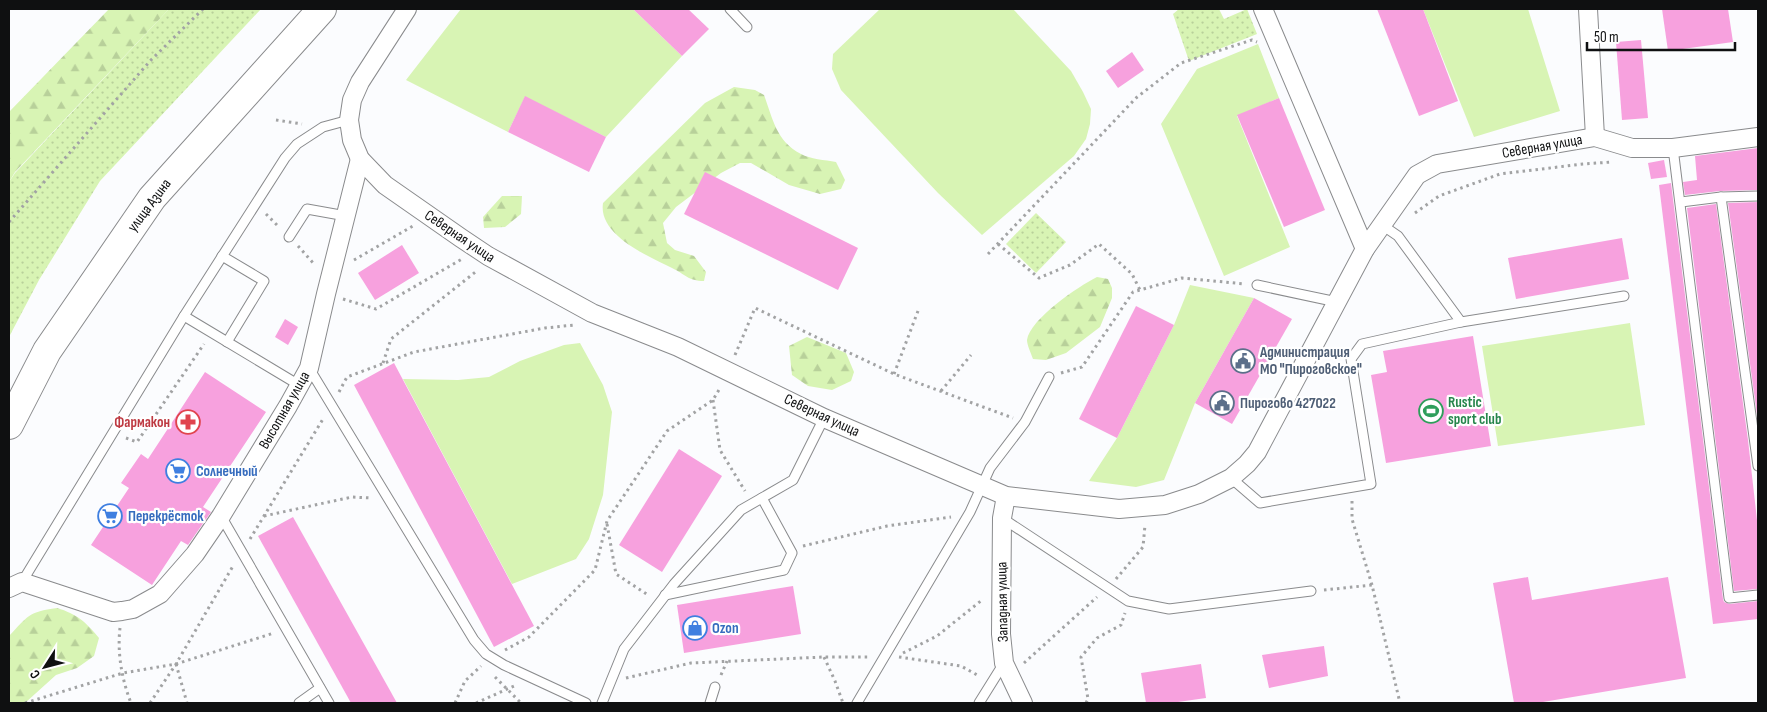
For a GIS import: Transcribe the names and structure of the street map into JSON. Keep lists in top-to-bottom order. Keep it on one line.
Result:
{"streets":{"main road":["улица Азина"],"street":["Северная улица","Высотная улица","Западная улица"]},"crossings":[["Северная улица","Высотная улица"],["Северная улица","Западная улица"]],"places":{"public building":["Администрация МО \"Пироговское\"","Пирогово 427022"],"sports":["Rustic sport club"],"pharmacy":["Фармакон"],"supermarket":["Солнечный","Перекрёсток"],"shop":["Ozon"]},"scale_bar":"50 m","north":"bottom left"}
